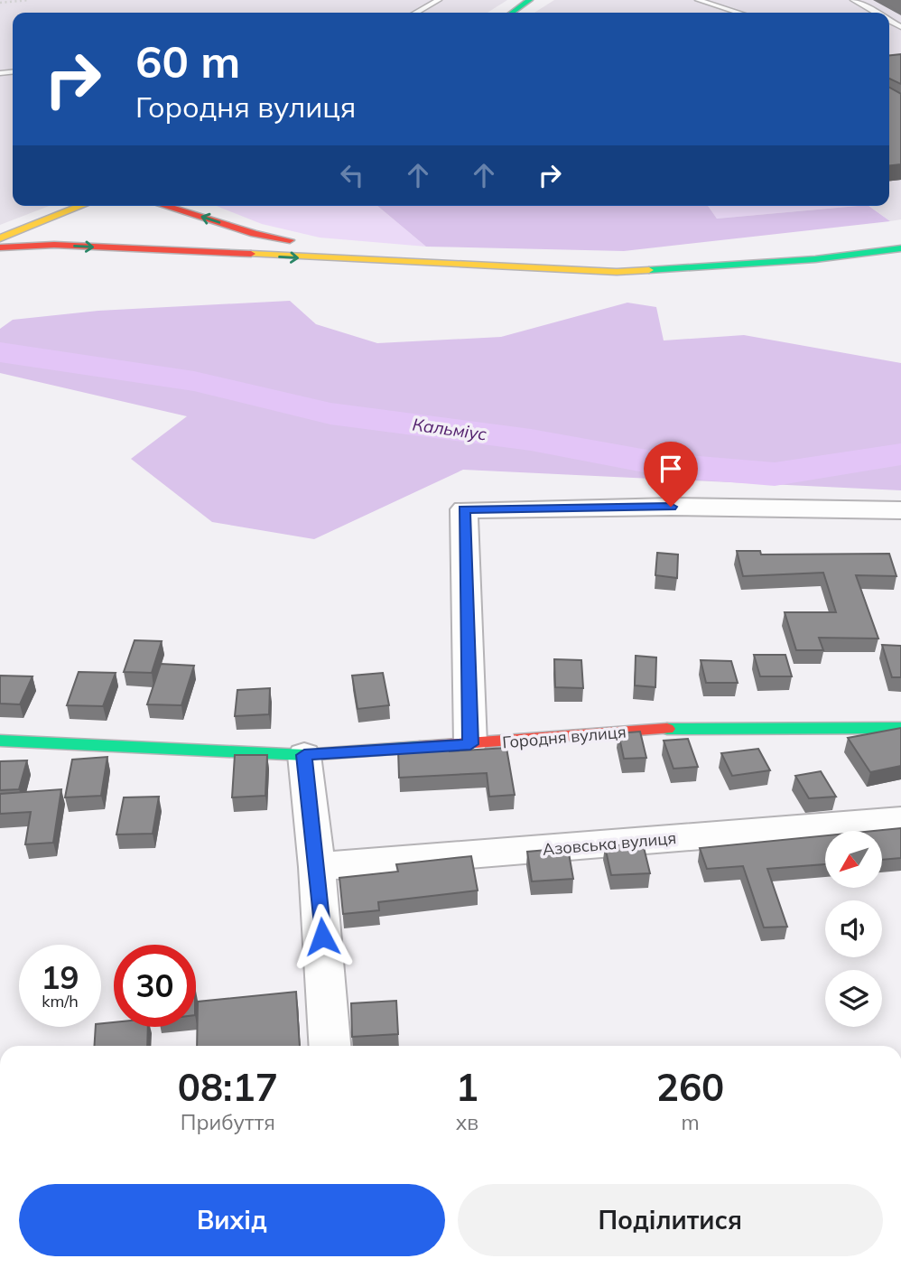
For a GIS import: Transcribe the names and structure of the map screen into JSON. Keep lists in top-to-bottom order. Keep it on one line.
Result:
{"streets":{"street":["Городня вулиця","Азовська вулиця"]},"water":["Кальміус"],"north":"bottom left","page":{"turn":["60 m","Городня вулиця"],"speed":"19 km/h","limit":"30","eta":["08:17","Прибуття","1","хв","260","m"],"buttons":["Вихід","Поділитися"]}}
